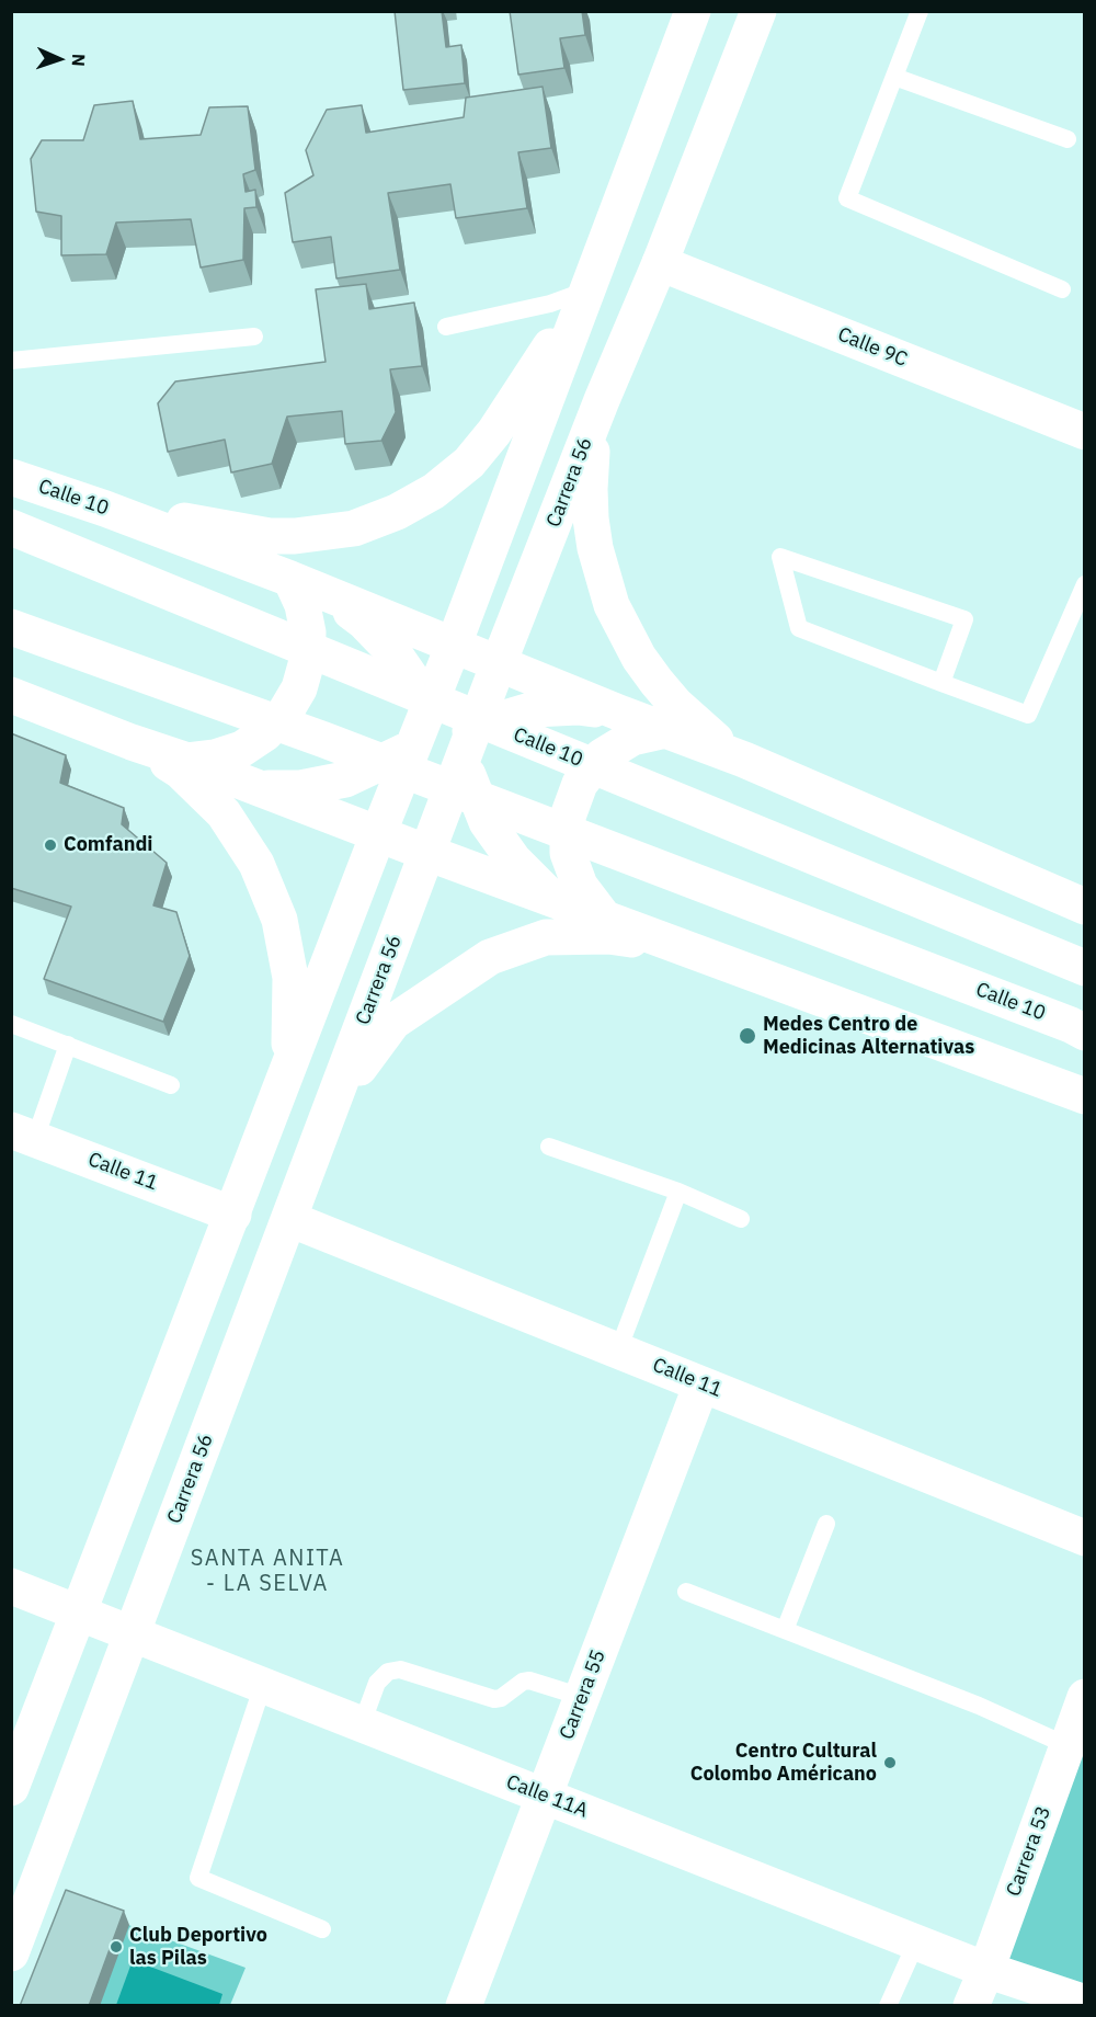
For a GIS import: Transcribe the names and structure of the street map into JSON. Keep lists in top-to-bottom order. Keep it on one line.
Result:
{"streets":{"street":["Calle 9C","Carrera 56","Calle 10","Calle 11","Carrera 55","Calle 11A","Carrera 53"]},"crossings":[["Calle 9C","Carrera 56"],["Carrera 56","Calle 10"],["Carrera 56","Calle 11"],["Carrera 56","Calle 11A"],["Calle 11","Carrera 55"],["Carrera 55","Calle 11A"],["Calle 11A","Carrera 53"]],"districts":["SANTA ANITA - LA SELVA"],"places":["Comfandi","Medes Centro de Medicinas Alternativas","Centro Cultural Colombo Américano","Club Deportivo las Pilas"],"north":"right"}
